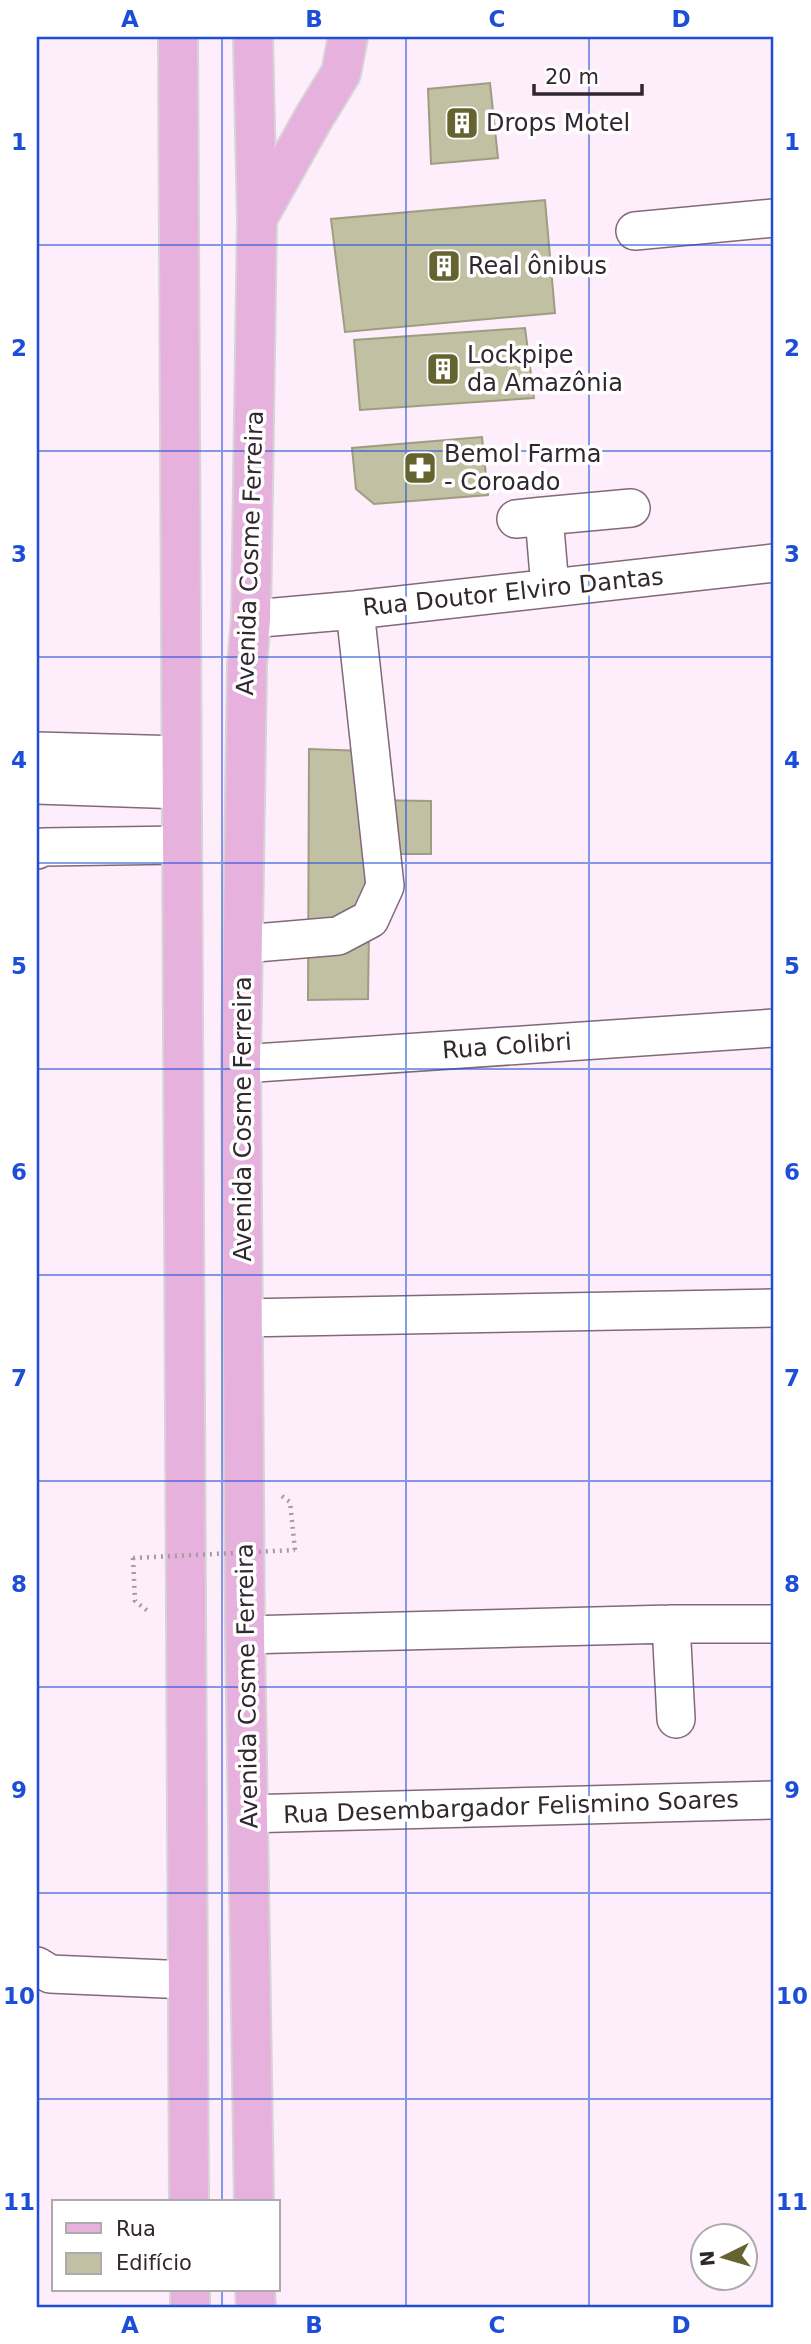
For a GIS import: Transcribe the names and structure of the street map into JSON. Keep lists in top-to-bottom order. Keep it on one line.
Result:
{"streets":{"main road":["Avenida Cosme Ferreira"],"street":["Rua Doutor Elviro Dantas","Rua Colibri","Rua Desembargador Felismino Soares"]},"crossings":[["Avenida Cosme Ferreira","Rua Doutor Elviro Dantas"],["Avenida Cosme Ferreira","Rua Colibri"],["Avenida Cosme Ferreira","Rua Desembargador Felismino Soares"]],"places":{"building":["Drops Motel","Real ônibus","Lockpipe da Amazônia"],"pharmacy":["Bemol Farma - Coroado"]},"legend":["Rua","Edifício"],"scale_bar":"20 m","north":"left","grid":{"columns":["A","B","C","D"],"rows":["1","2","3","4","5","6","7","8","9","10","11"]}}
